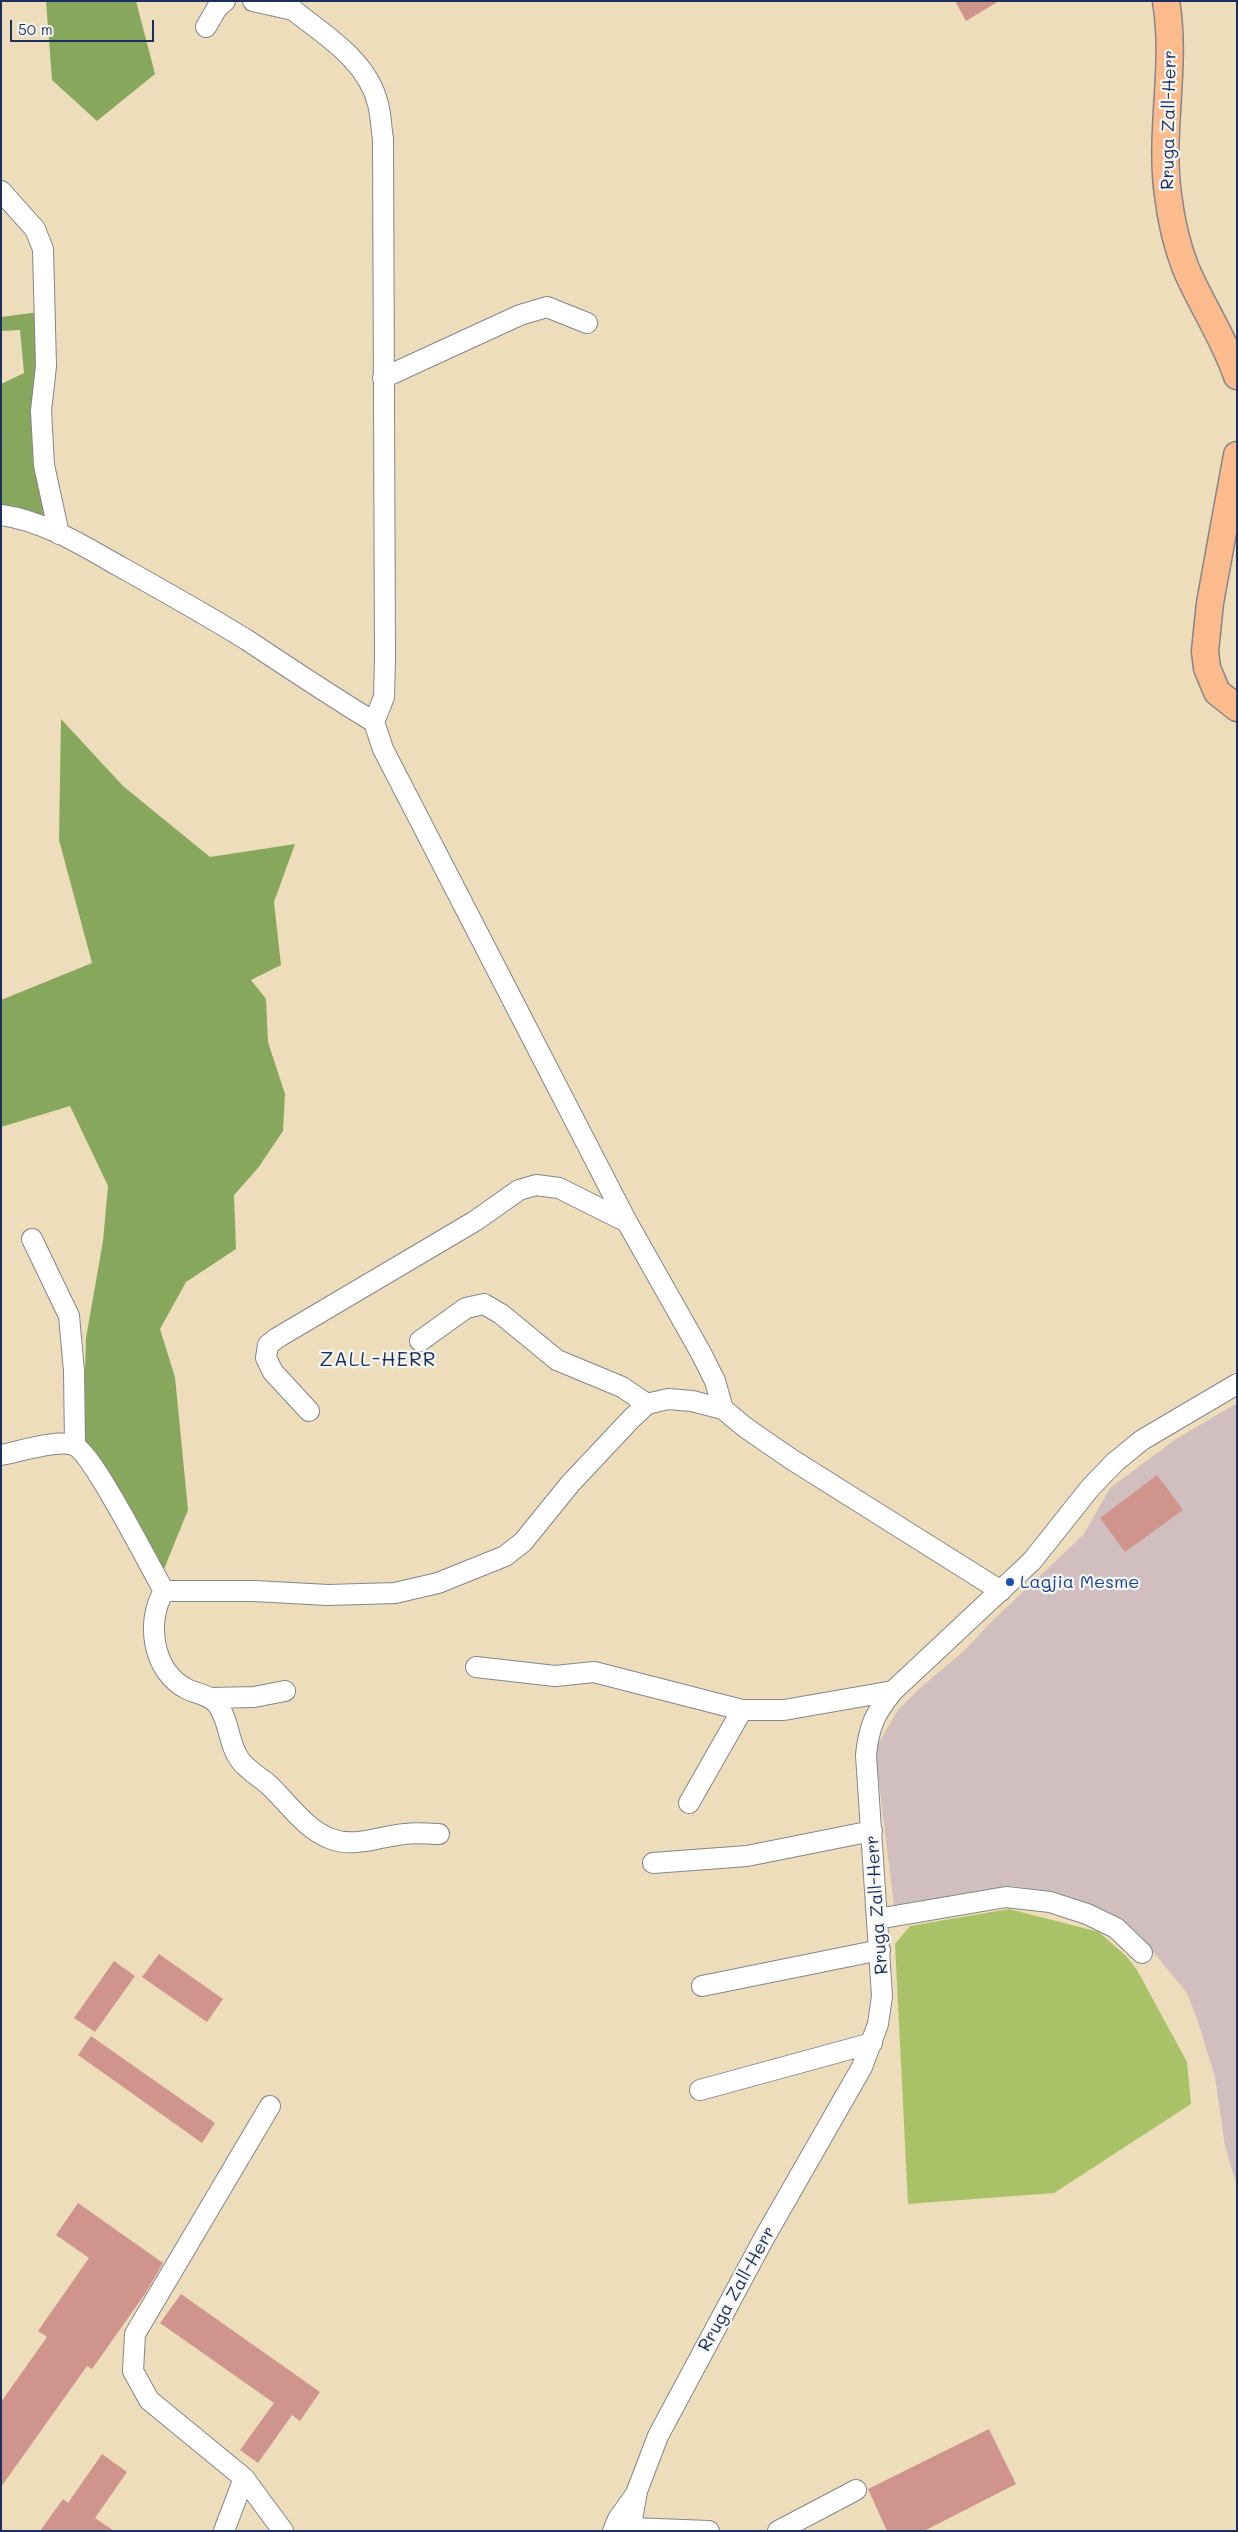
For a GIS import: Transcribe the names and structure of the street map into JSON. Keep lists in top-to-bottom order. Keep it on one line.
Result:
{"streets":{"main road":["Rruga Zall-Herr"]},"districts":["ZALL-HERR"],"places":["Lagjia Mesme"],"scale_bar":"50 m"}
